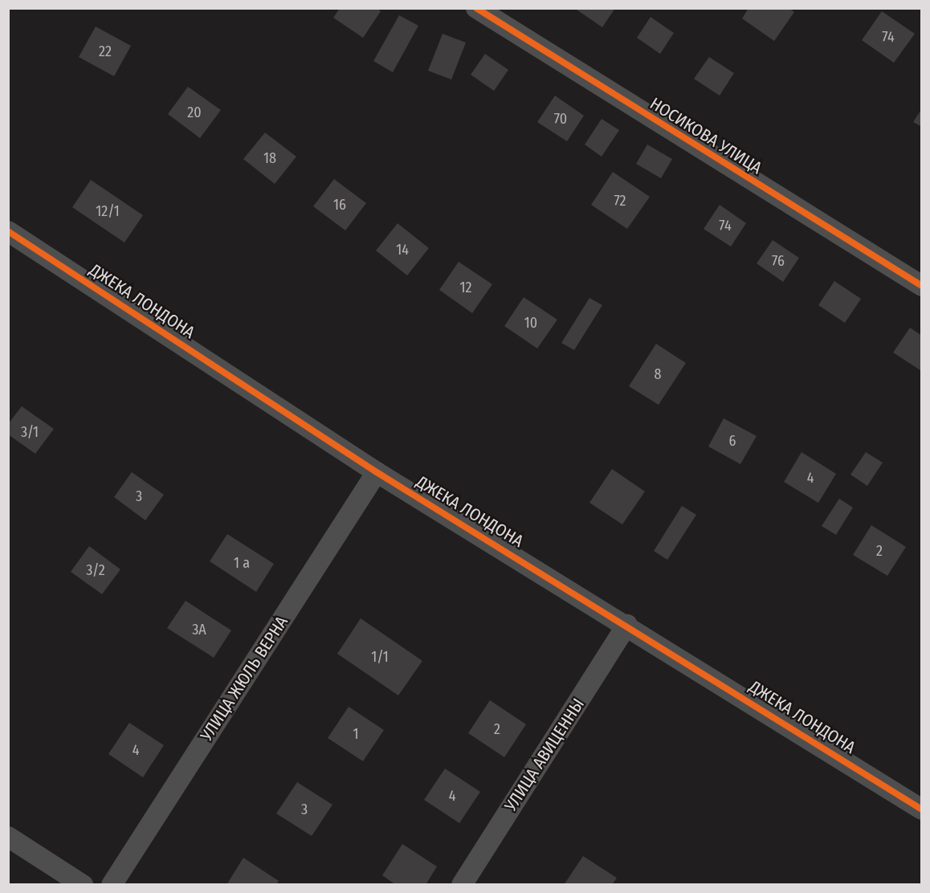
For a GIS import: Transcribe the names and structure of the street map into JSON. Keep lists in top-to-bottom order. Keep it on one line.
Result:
{"streets":{"street":["НОСИКОВА УЛИЦА","ДЖЕКА ЛОНДОНА","УЛИЦА ЖЮЛЬ ВЕРНА","УЛИЦА АВИЦЕННЫ"]},"crossings":[["ДЖЕКА ЛОНДОНА","УЛИЦА ЖЮЛЬ ВЕРНА"],["ДЖЕКА ЛОНДОНА","УЛИЦА АВИЦЕННЫ"]],"house_numbers":["74","22","20","70","18","72","16","12/1","74","14","76","12","10","8","3/1","6","4","3","2","1 а","3/2","3А","1/1","2","1","4","4","3"]}
